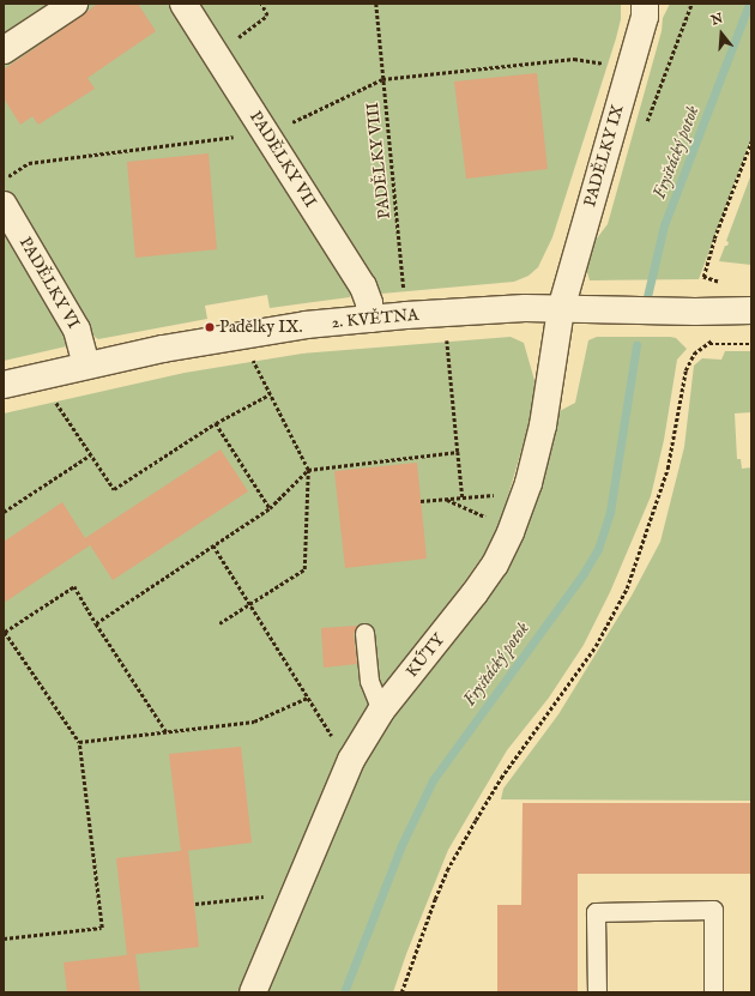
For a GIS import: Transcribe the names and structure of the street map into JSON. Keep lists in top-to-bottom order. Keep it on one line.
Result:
{"streets":{"street":["PADĚLKY IX","PADĚLKY VII","PADĚLKY VI","2. KVĚTNA","KÚTY"],"path":["PADĚLKY VIII"]},"crossings":[["PADĚLKY IX","2. KVĚTNA"],["PADĚLKY IX","KÚTY"],["PADĚLKY VII","2. KVĚTNA"],["PADĚLKY VIII","2. KVĚTNA"],["PADĚLKY VI","2. KVĚTNA"],["2. KVĚTNA","KÚTY"]],"water":["Fryštácký potok"],"places":["Padělky IX."],"north":"top"}
